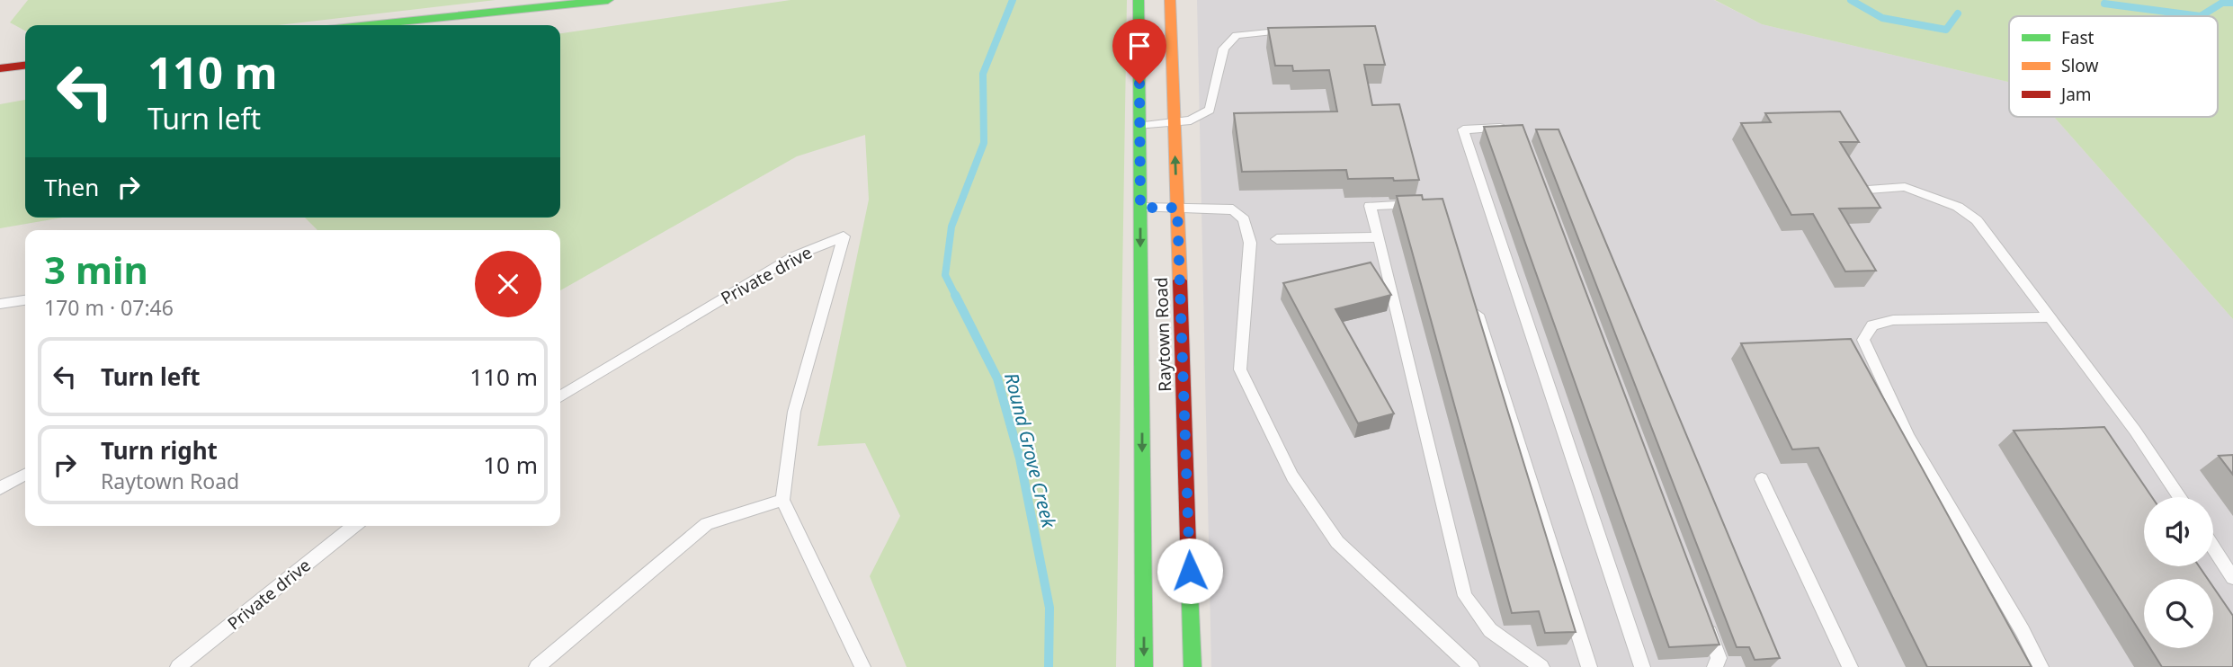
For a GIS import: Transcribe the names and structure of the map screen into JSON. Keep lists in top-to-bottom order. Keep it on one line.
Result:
{"streets":{"main road":["Raytown Road"],"lane":["Private drive"]},"water":["Round Grove Creek"],"legend":["Fast","Slow","Jam"],"page":{"turn":["110 m","Turn left"],"then":"Then","heading":["3 min","170 m · 07:46"],"list":[{"name":"Turn left","value":"110 m"},{"name":"Turn right","note":"Raytown Road","value":"10 m"}]}}
